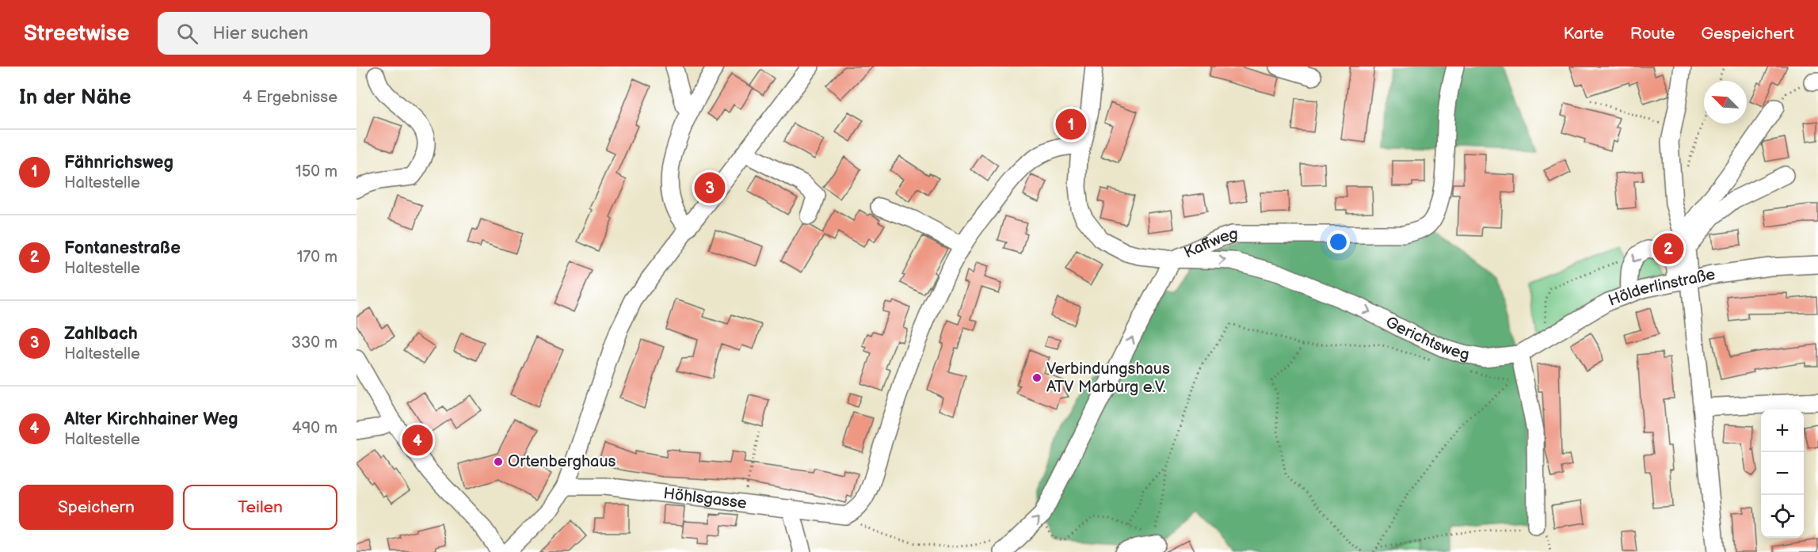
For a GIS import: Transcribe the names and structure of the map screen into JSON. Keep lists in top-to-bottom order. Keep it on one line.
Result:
{"streets":{"street":["Kaffweg","Hölderlinstraße","Gerichtsweg","Höhlsgasse"]},"crossings":[["Kaffweg","Gerichtsweg"],["Hölderlinstraße","Gerichtsweg"]],"one_way":["Kaffweg","Gerichtsweg"],"places":["Verbindungshaus ATV Marburg e.V.","Ortenberghaus"],"north":"top left","page":{"header":"Streetwise","search":"Hier suchen","nav":["Karte","Route","Gespeichert"],"heading":["In der Nähe","4 Ergebnisse"],"pins":["1","3","2","4"],"list":[{"mark":"1","name":"Fähnrichsweg","note":"Haltestelle","value":"150 m"},{"mark":"2","name":"Fontanestraße","note":"Haltestelle","value":"170 m"},{"mark":"3","name":"Zahlbach","note":"Haltestelle","value":"330 m"},{"mark":"4","name":"Alter Kirchhainer Weg","note":"Haltestelle","value":"490 m"}],"map_buttons":["+","−"],"buttons":["Speichern","Teilen"]}}
